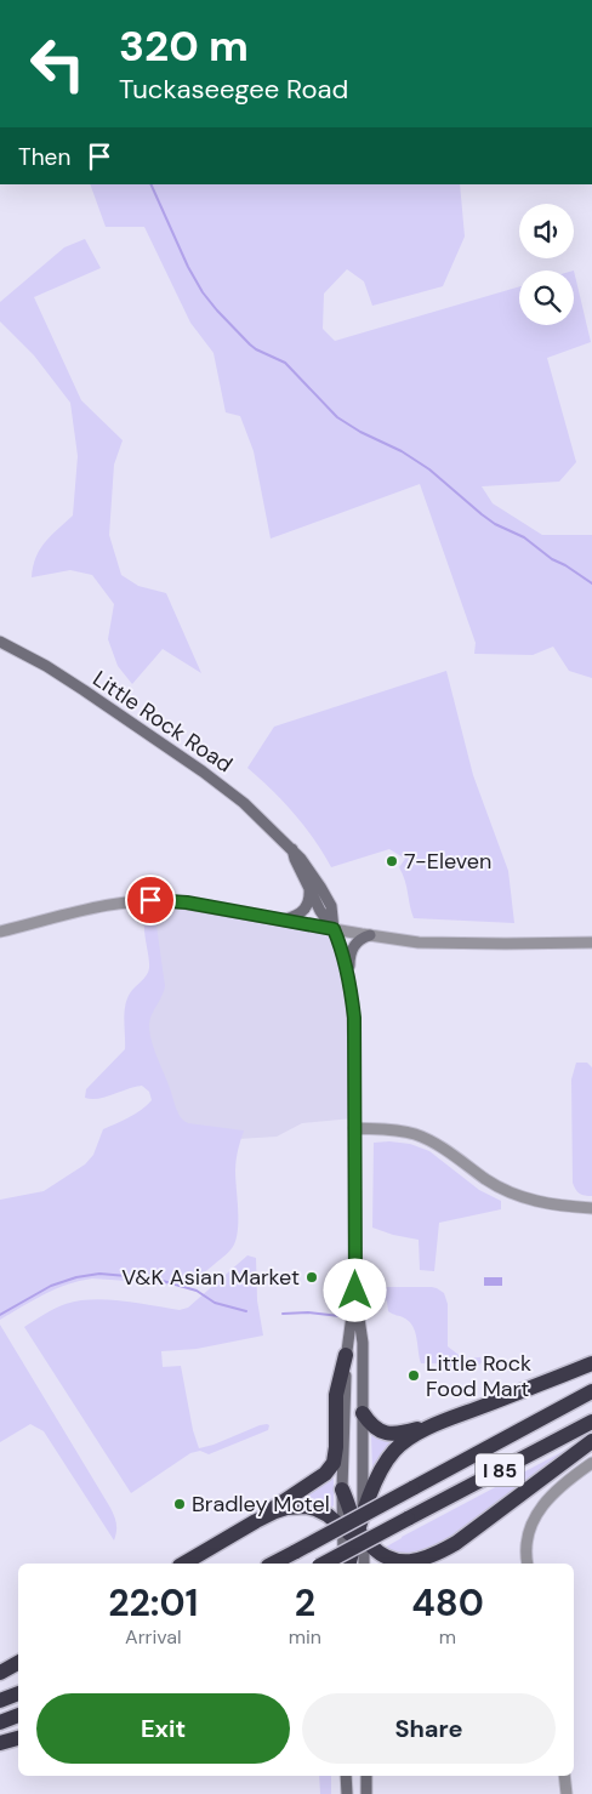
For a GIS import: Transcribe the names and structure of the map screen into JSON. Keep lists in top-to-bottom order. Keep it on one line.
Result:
{"streets":{"highway":["I 85"],"main road":["Little Rock Road"]},"places":["7-Eleven","V&K Asian Market","Little Rock Food Mart","Bradley Motel"],"page":{"turn":["320 m","Tuckaseegee Road"],"then":"Then","eta":["22:01","Arrival","2","min","480","m"],"buttons":["Exit","Share"]}}
